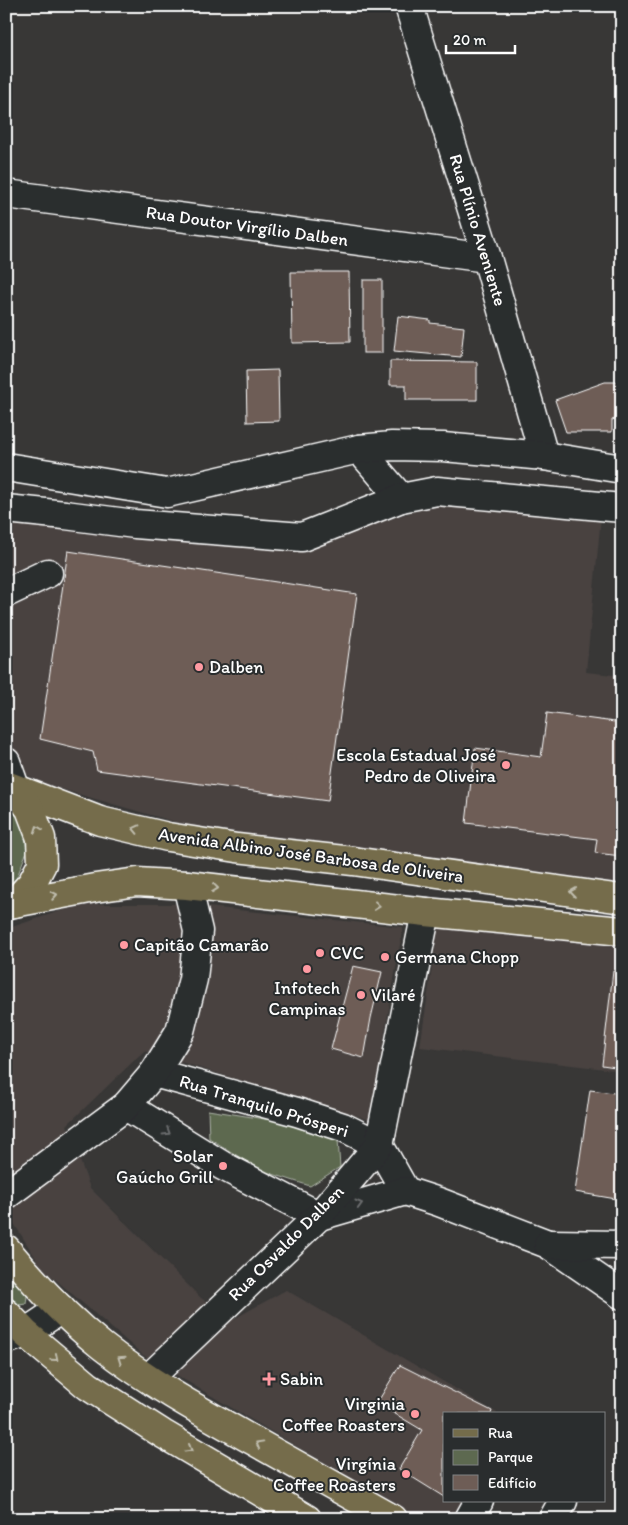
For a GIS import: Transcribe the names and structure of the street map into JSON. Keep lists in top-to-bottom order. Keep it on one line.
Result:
{"streets":{"main road":["Avenida Albino José Barbosa de Oliveira"],"street":["Rua Doutor Virgílio Dalben","Rua Plínio Aveniente","Rua Tranquilo Prósperi","Rua Osvaldo Dalben"]},"crossings":[["Rua Doutor Virgílio Dalben","Rua Plínio Aveniente"],["Rua Tranquilo Prósperi","Rua Osvaldo Dalben"]],"places":{"other":["Dalben","Escola Estadual José Pedro de Oliveira","Capitão Camarão","CVC","Germana Chopp","Infotech Campinas","Vilaré","Solar Gaúcho Grill","Virginia Coffee Roasters","Virgínia Coffee Roasters"],"health":["Sabin"]},"legend":["Rua","Parque","Edifício"],"scale_bar":"20 m"}
